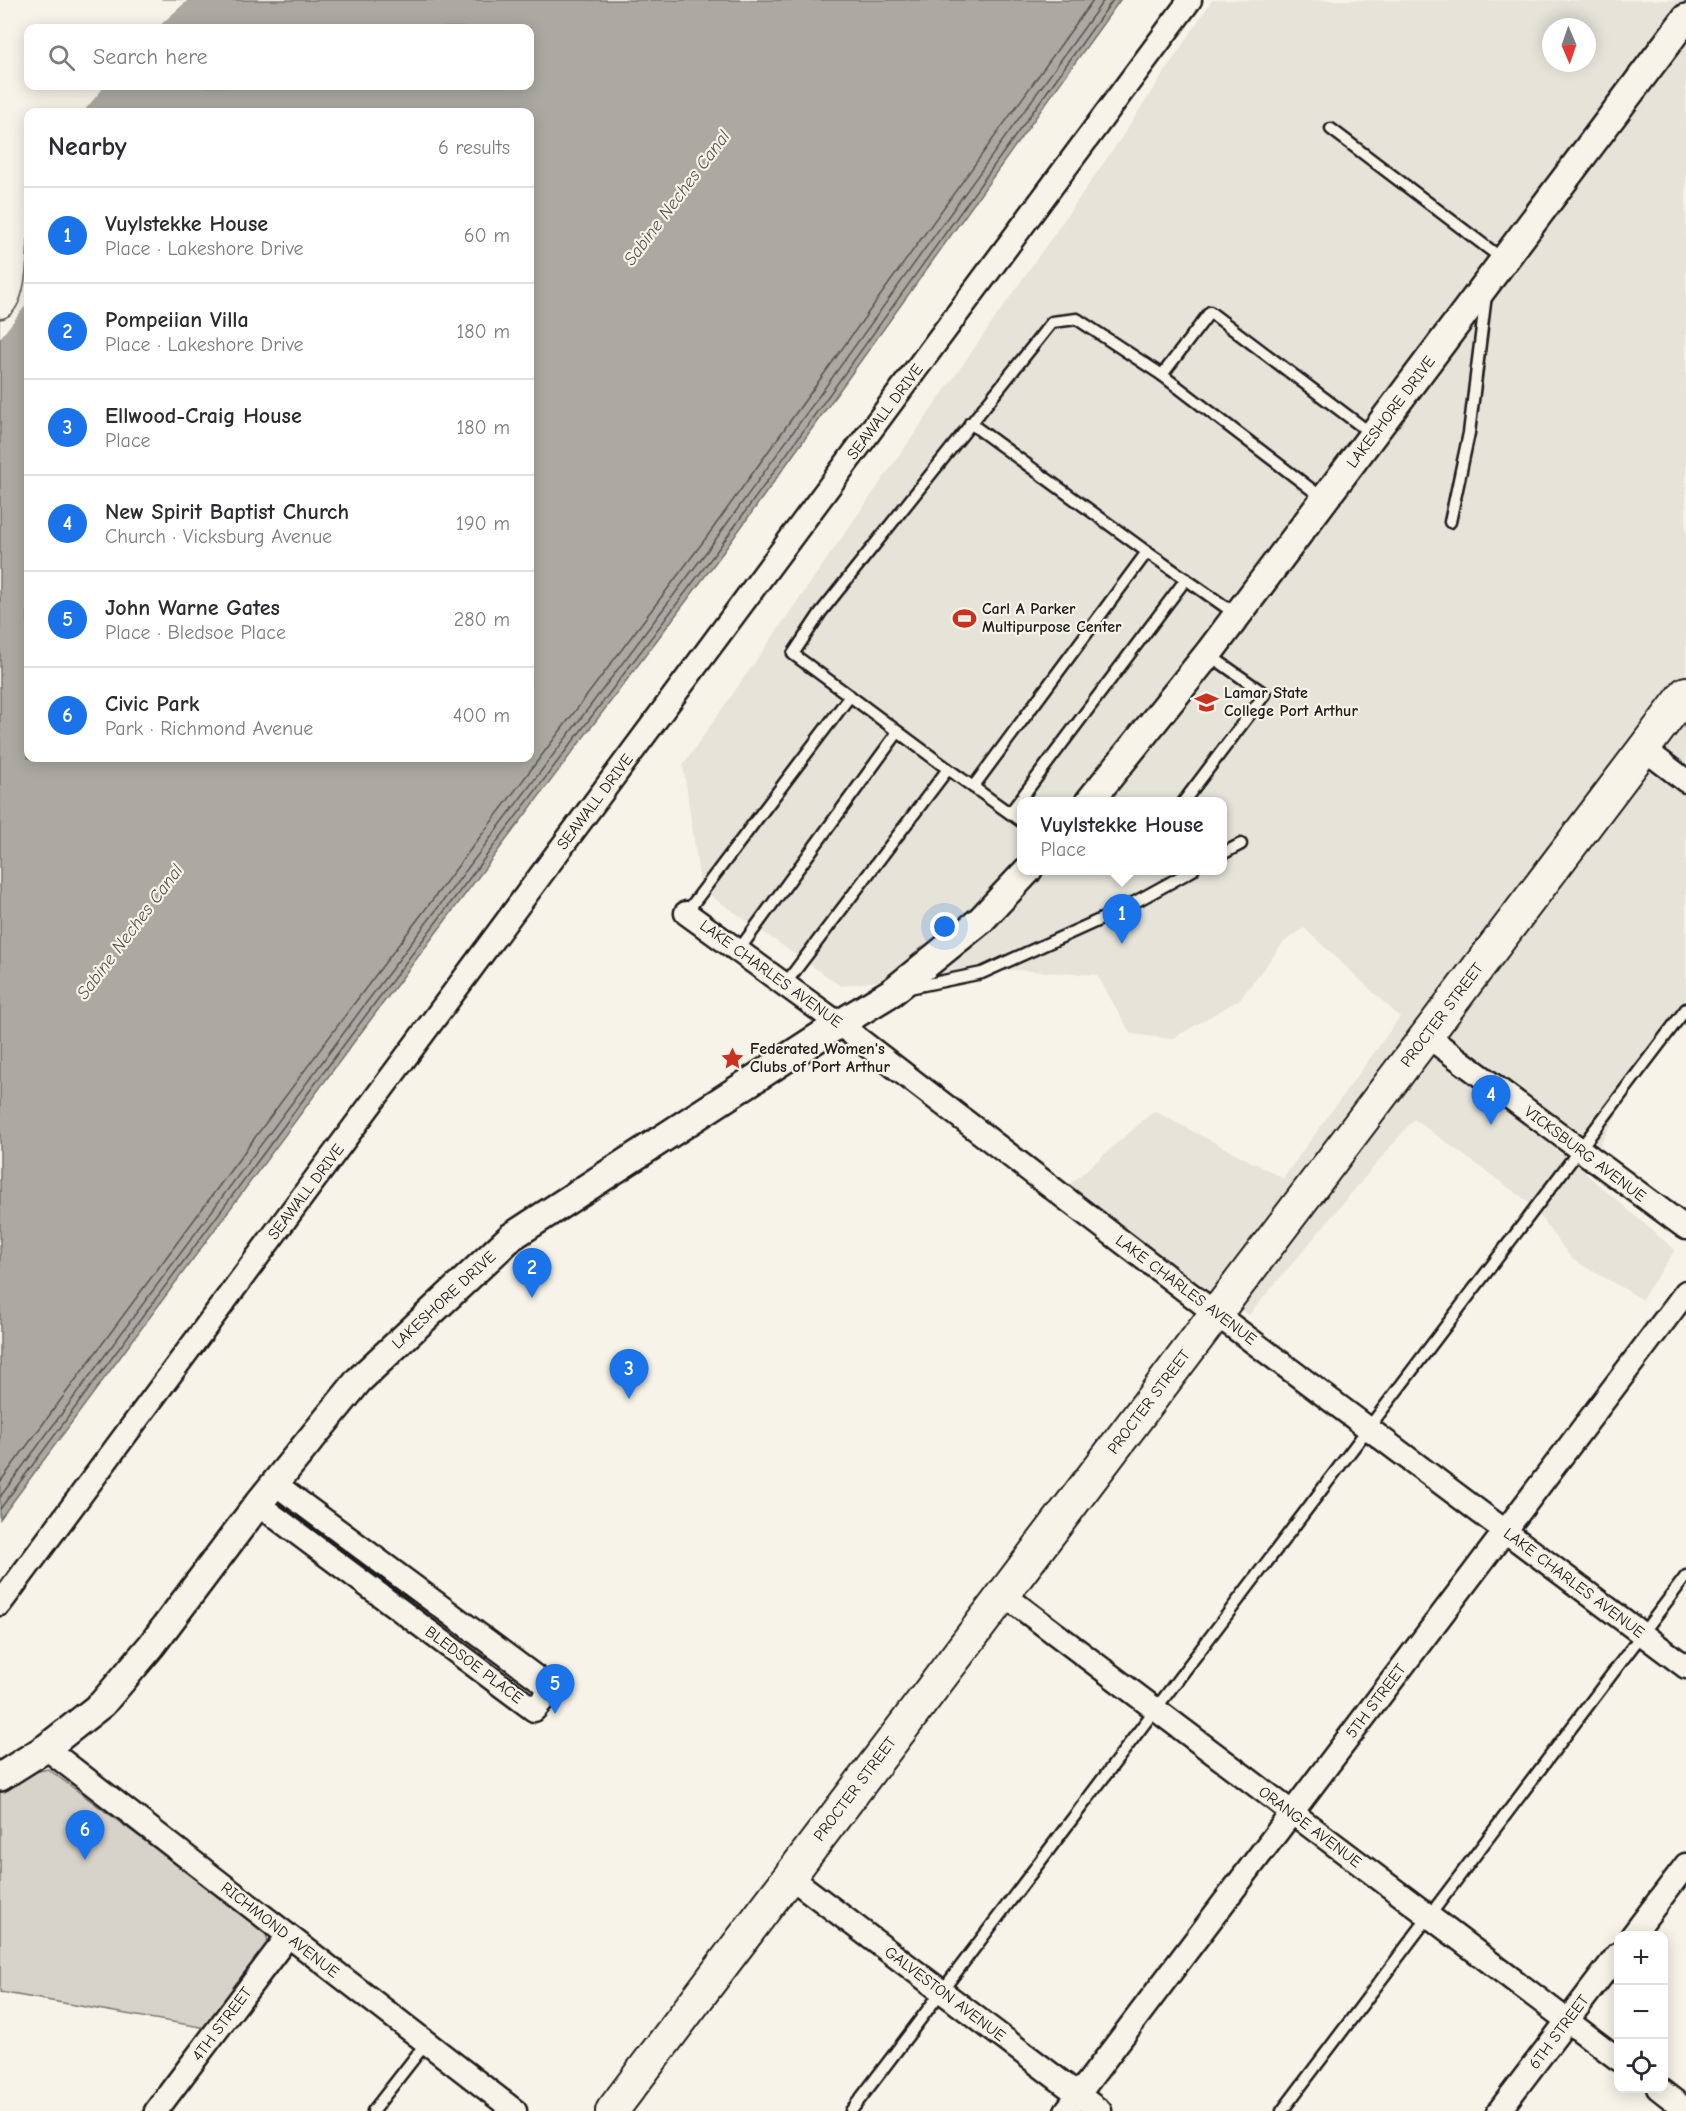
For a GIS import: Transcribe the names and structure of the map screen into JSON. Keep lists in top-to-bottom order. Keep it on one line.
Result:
{"streets":{"main road":["PROCTER STREET"],"street":["SEAWALL DRIVE","LAKESHORE DRIVE","LAKE CHARLES AVENUE","VICKSBURG AVENUE","BLEDSOE PLACE","5TH STREET","ORANGE AVENUE","RICHMOND AVENUE","GALVESTON AVENUE","4TH STREET","6TH STREET"]},"crossings":[["LAKESHORE DRIVE","LAKE CHARLES AVENUE"],["LAKESHORE DRIVE","BLEDSOE PLACE"],["LAKESHORE DRIVE","RICHMOND AVENUE"],["LAKE CHARLES AVENUE","PROCTER STREET"],["LAKE CHARLES AVENUE","5TH STREET"],["PROCTER STREET","VICKSBURG AVENUE"],["PROCTER STREET","ORANGE AVENUE"],["PROCTER STREET","GALVESTON AVENUE"],["5TH STREET","ORANGE AVENUE"],["5TH STREET","GALVESTON AVENUE"],["ORANGE AVENUE","6TH STREET"],["RICHMOND AVENUE","4TH STREET"]],"water":["Sabine Neches Canal"],"places":{"sports":["Carl A Parker Multipurpose Center"],"school or university":["Lamar State College Port Arthur"],"place":["Federated Women's Clubs of Port Arthur"]},"north":"bottom","page":{"search":"Search here","heading":["Nearby","6 results"],"list":[{"mark":"1","name":"Vuylstekke House","note":"Place · Lakeshore Drive","value":"60 m"},{"mark":"2","name":"Pompeiian Villa","note":"Place · Lakeshore Drive","value":"180 m"},{"mark":"3","name":"Ellwood-Craig House","note":"Place","value":"180 m"},{"mark":"4","name":"New Spirit Baptist Church","note":"Church · Vicksburg Avenue","value":"190 m"},{"mark":"5","name":"John Warne Gates","note":"Place · Bledsoe Place","value":"280 m"},{"mark":"6","name":"Civic Park","note":"Park · Richmond Avenue","value":"400 m"}],"popup":["Vuylstekke House","Place"],"pins":["1","4","2","3","5","6"],"map_buttons":["+","−"]}}
